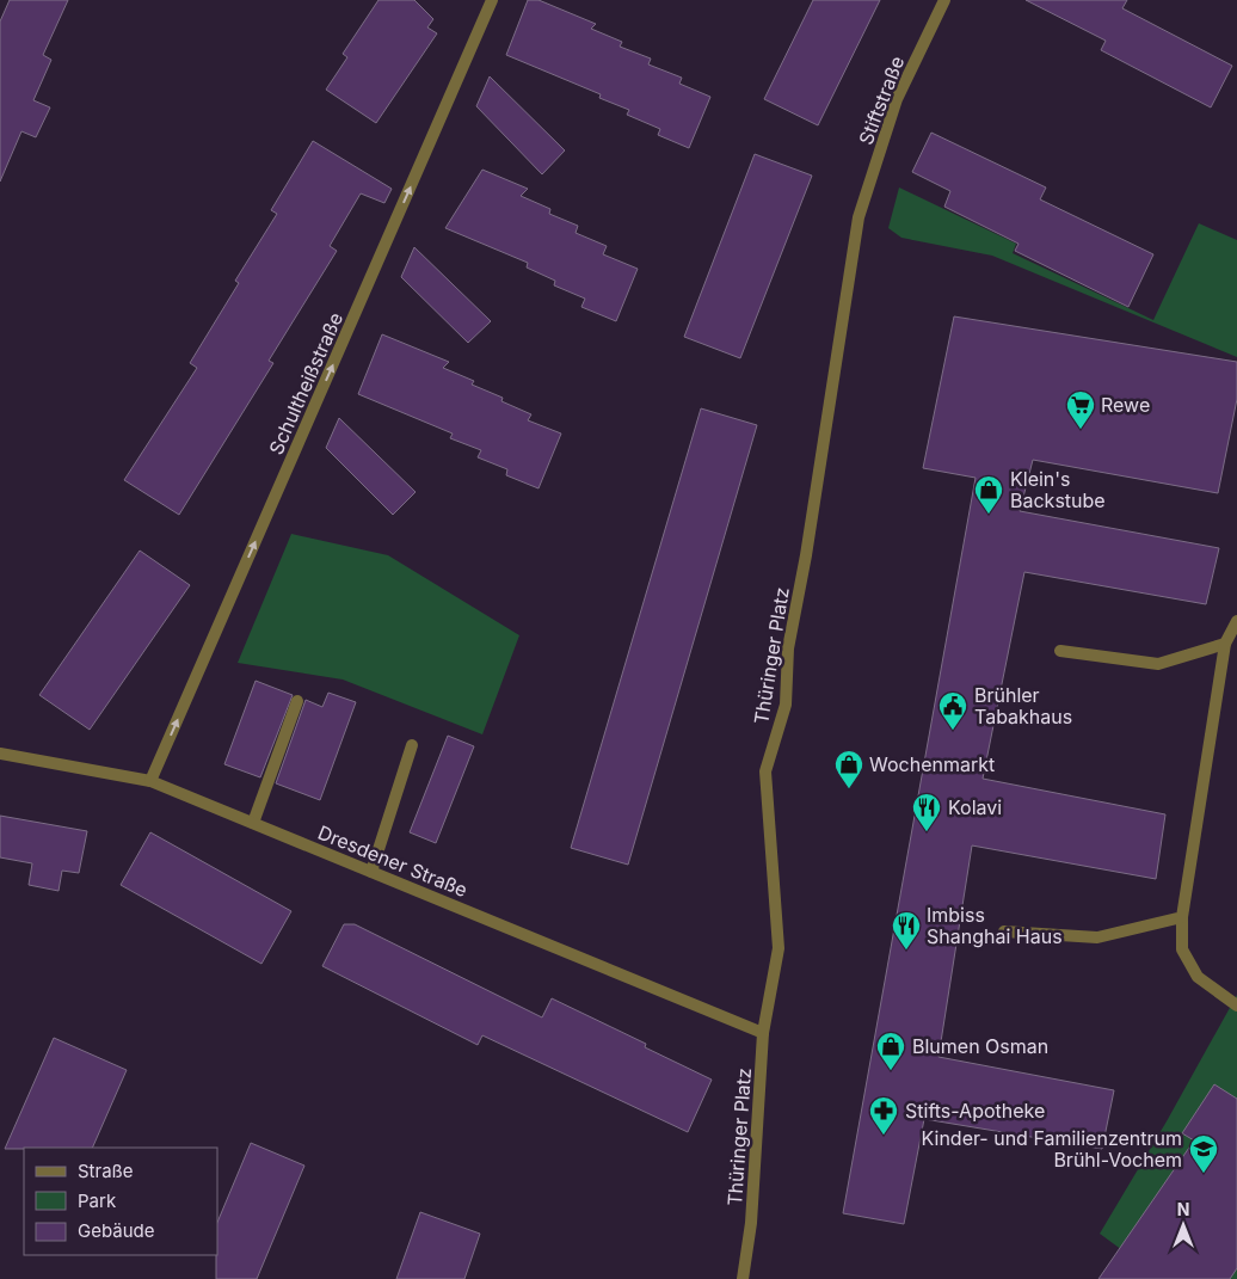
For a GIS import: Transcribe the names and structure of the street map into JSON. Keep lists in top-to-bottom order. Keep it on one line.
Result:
{"streets":{"street":["Stiftstraße","Schultheißstraße","Thüringer Platz","Dresdener Straße"]},"crossings":[["Stiftstraße","Thüringer Platz"],["Schultheißstraße","Dresdener Straße"],["Thüringer Platz","Dresdener Straße"]],"one_way":["Schultheißstraße"],"places":{"supermarket":["Rewe"],"shop":["Klein's Backstube","Wochenmarkt","Blumen Osman"],"public building":["Brühler Tabakhaus"],"restaurant":["Kolavi","Imbiss Shanghai Haus"],"pharmacy":["Stifts-Apotheke"],"school or university":["Kinder- und Familienzentrum Brühl-Vochem"]},"legend":["Straße","Park","Gebäude"],"north":"top"}
